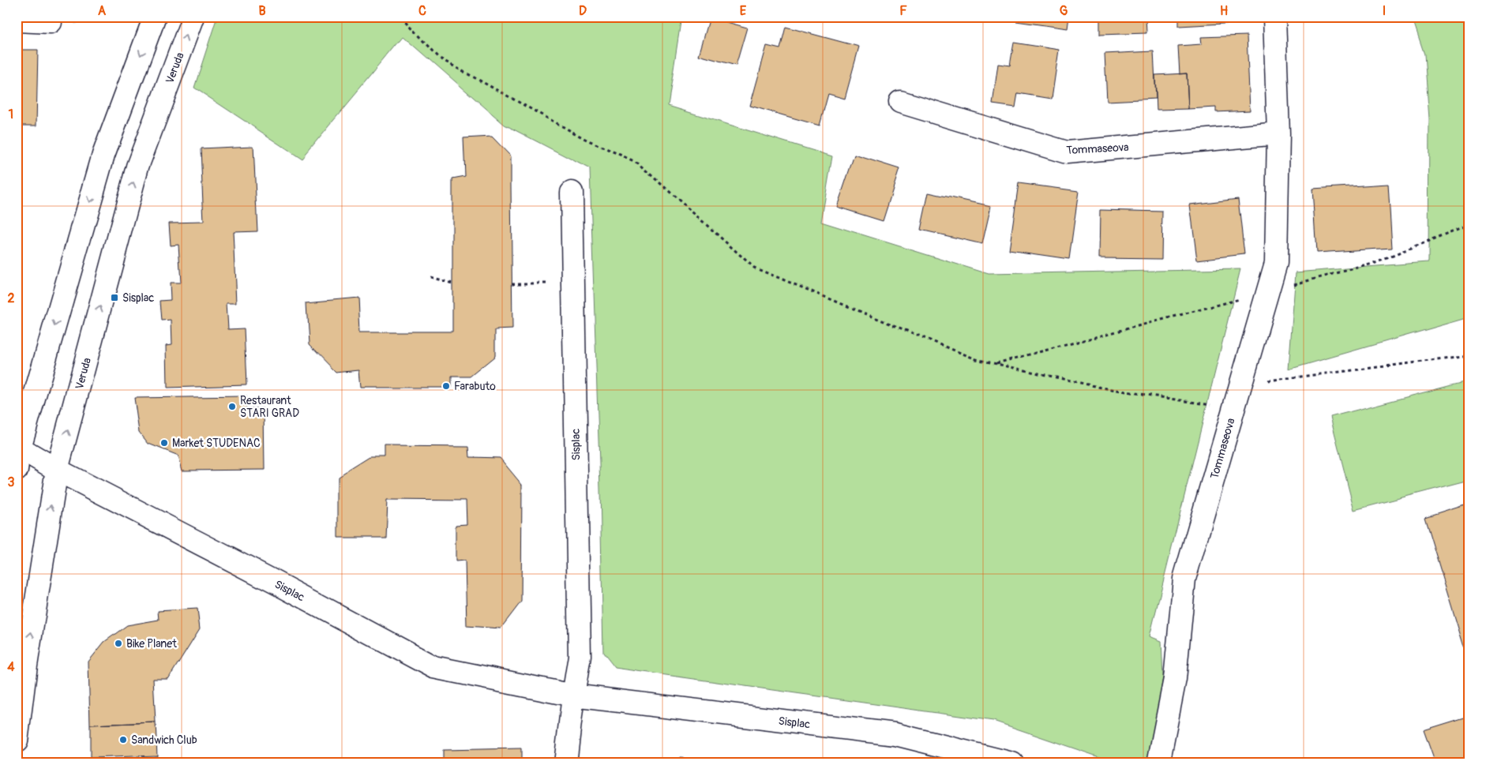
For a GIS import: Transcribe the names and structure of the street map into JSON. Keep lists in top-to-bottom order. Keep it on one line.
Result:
{"streets":{"street":["Veruda","Tommaseova","Sisplac"]},"crossings":[["Veruda","Sisplac"]],"places":{"transit":["Sisplac"],"other":["Farabuto","Restaurant STARI GRAD","Market STUDENAC","Bike Planet","Sandwich Club"]},"grid":{"columns":["A","B","C","D","E","F","G","H","I"],"rows":["1","2","3","4"]}}
